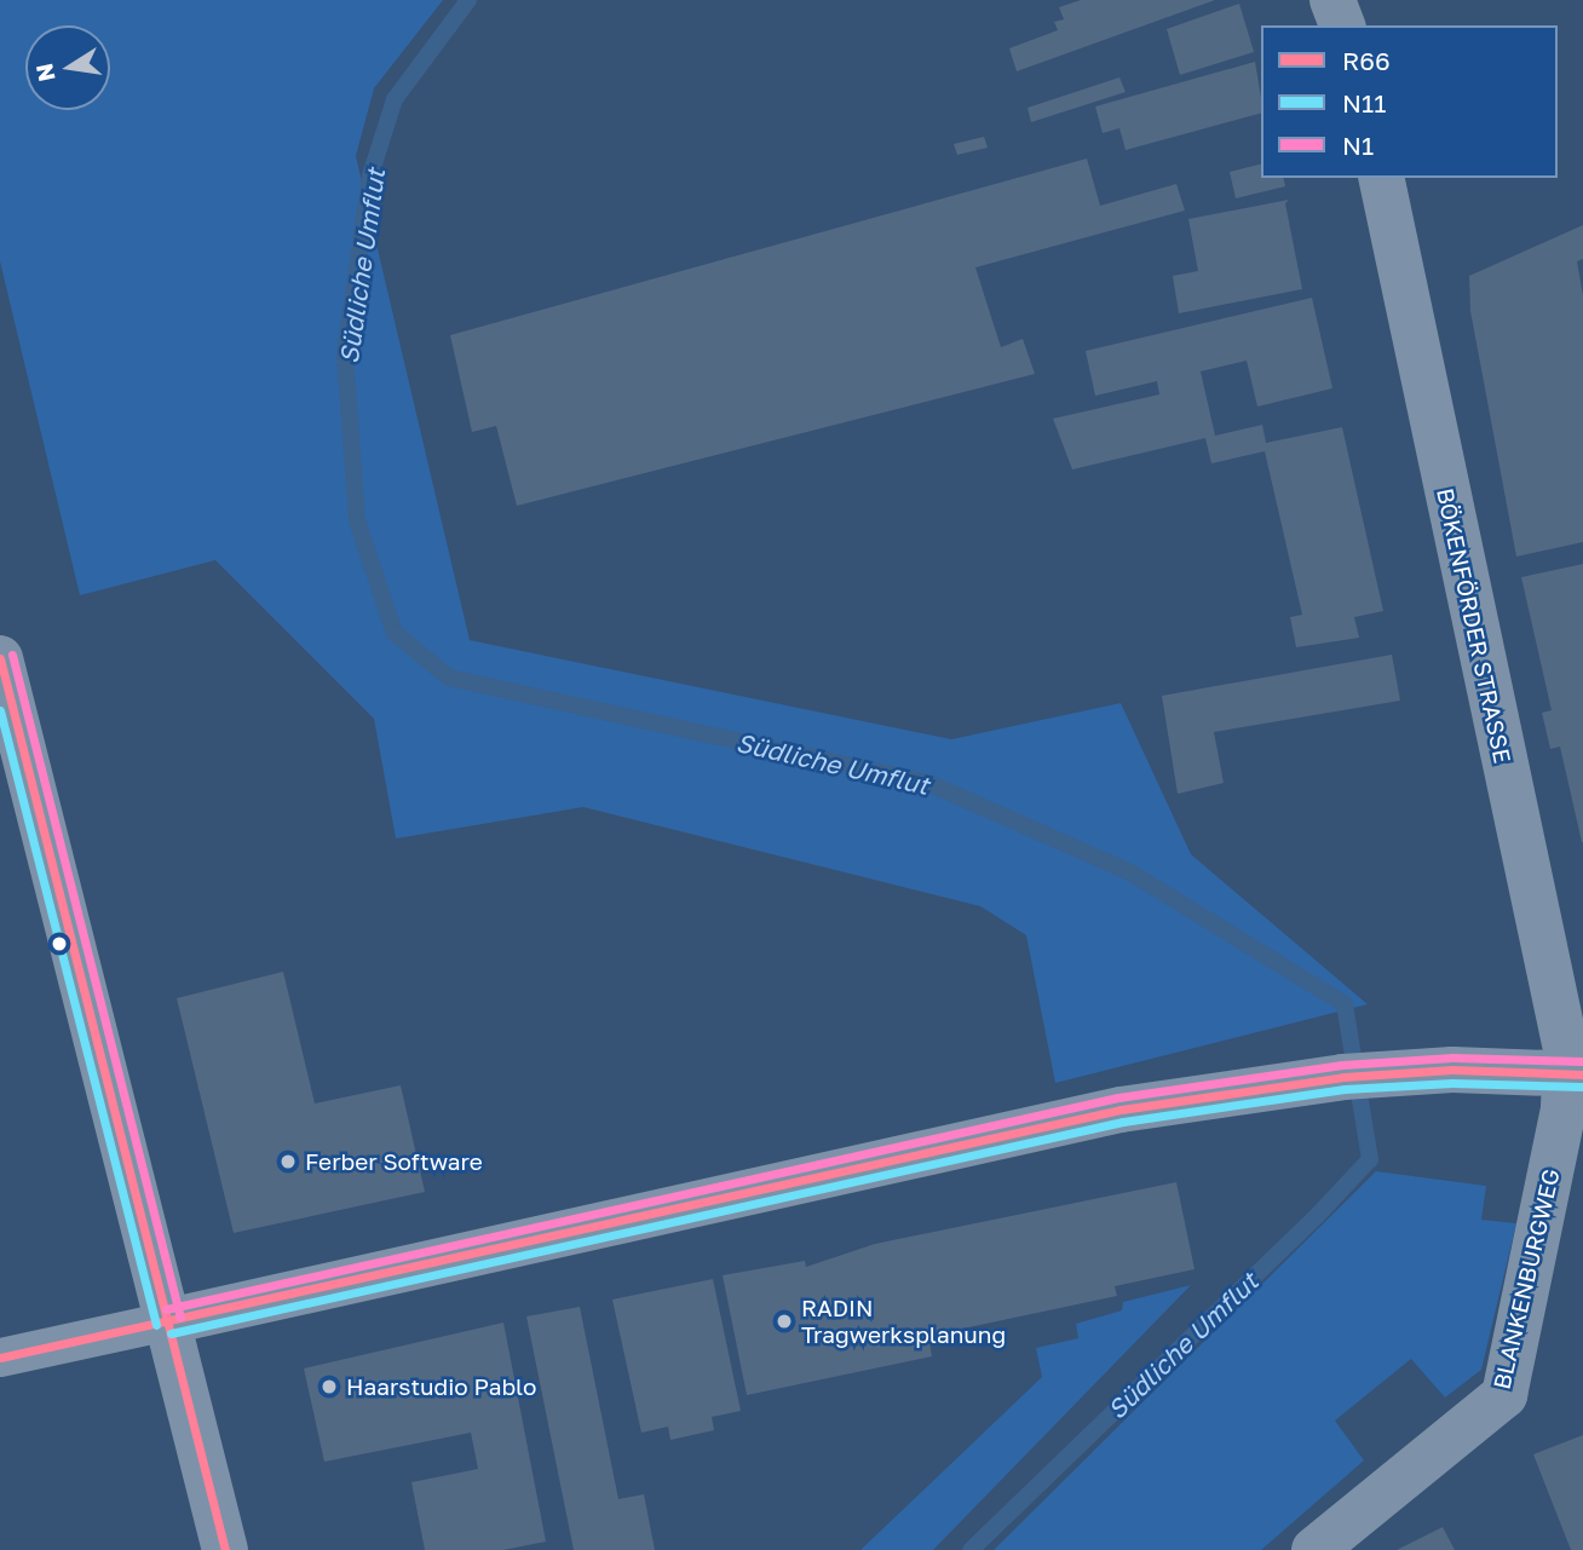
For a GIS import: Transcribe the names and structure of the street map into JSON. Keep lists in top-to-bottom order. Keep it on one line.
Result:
{"streets":{"street":["BÖKENFÖRDER STRASSE","BLANKENBURGWEG"]},"crossings":[["BÖKENFÖRDER STRASSE","BLANKENBURGWEG"]],"water":["Südliche Umflut"],"places":["Ferber Software","RADIN Tragwerksplanung","Haarstudio Pablo"],"lines":["transit line N1","transit line R66","transit line N11"],"legend":["R66","N11","N1"],"north":"left"}
